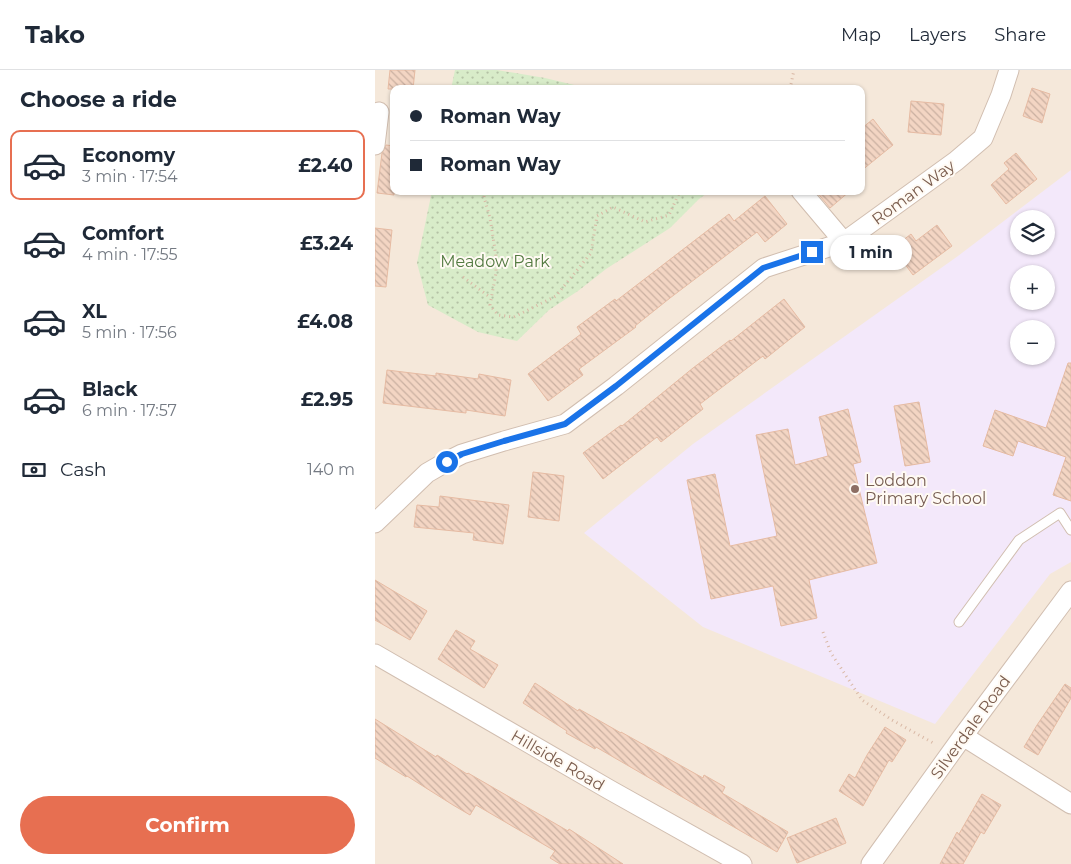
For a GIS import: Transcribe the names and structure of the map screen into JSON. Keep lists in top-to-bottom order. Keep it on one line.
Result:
{"streets":{"street":["Roman Way","Silverdale Road","Hillside Road"]},"parks":["Meadow Park"],"places":["Loddon Primary School"],"page":{"header":"Tako","nav":["Map","Layers","Share"],"heading":"Choose a ride","banner":["Roman Way","Roman Way"],"list":[{"name":"Economy","note":"3 min · 17:54","value":"£2.40"},{"name":"Comfort","note":"4 min · 17:55","value":"£3.24"},{"name":"XL","note":"5 min · 17:56","value":"£4.08"},{"name":"Black","note":"6 min · 17:57","value":"£2.95"}],"map_buttons":["+","−"],"bubble":"1 min","pay":["Cash","140 m"],"buttons":"Confirm"}}
